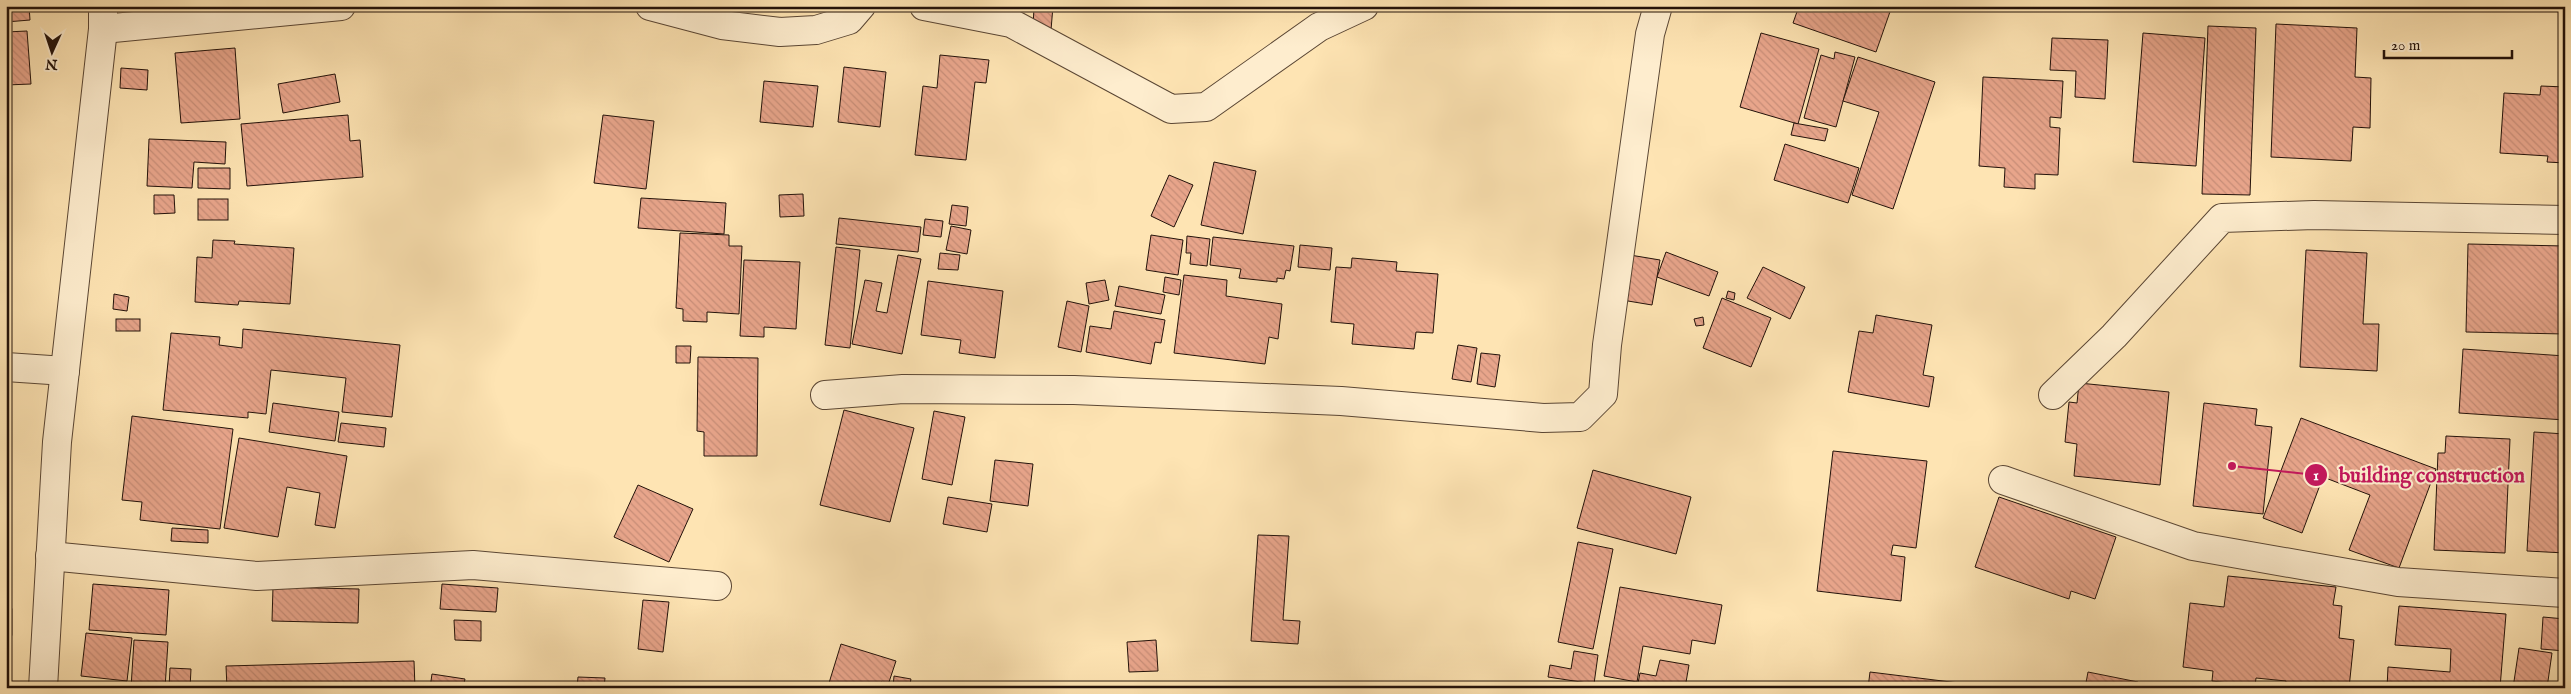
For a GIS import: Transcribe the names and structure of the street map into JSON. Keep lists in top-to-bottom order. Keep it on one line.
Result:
{"places":["building construction"],"scale_bar":"20 m","north":"bottom"}
